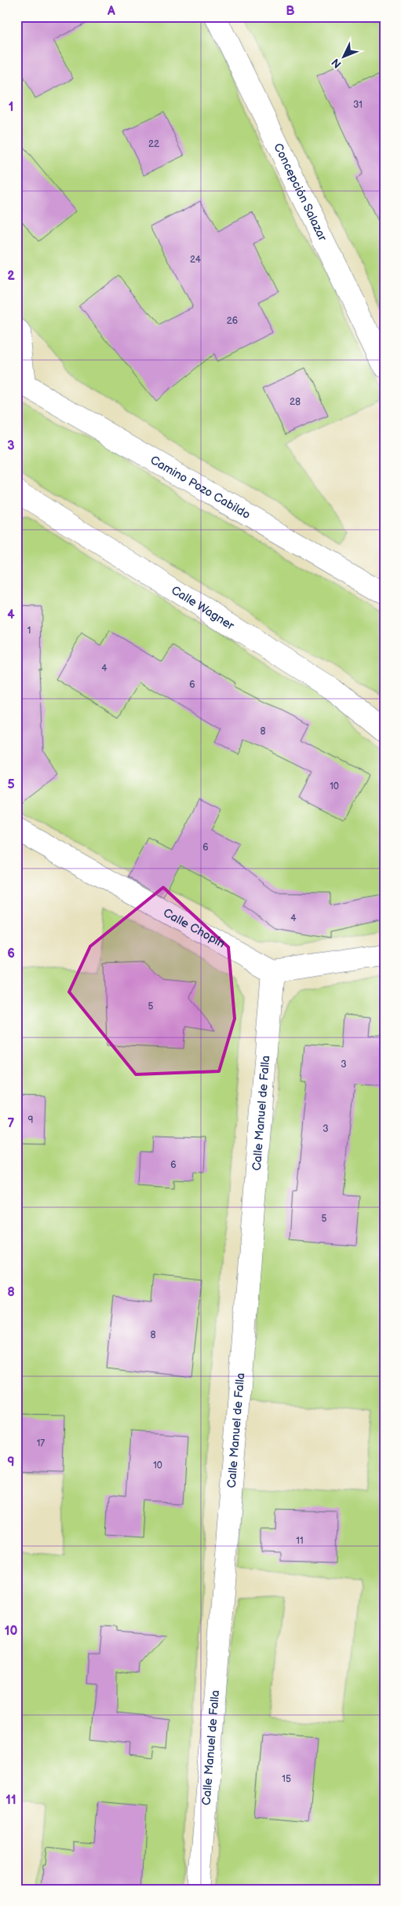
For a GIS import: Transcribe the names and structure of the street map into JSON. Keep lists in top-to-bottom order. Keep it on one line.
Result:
{"streets":{"street":["Concepción Salazar","Camino Pozo Cabildo","Calle Wagner","Calle Chopín","Calle Manuel de Falla"]},"crossings":[["Calle Chopín","Calle Manuel de Falla"]],"house_numbers":["31","22","24","26","28","1","4","6","8","10","6","4","5","3","9","3","6","5","8","17","10","11","15"],"north":"bottom left","grid":{"columns":["A","B"],"rows":["1","2","3","4","5","6","7","8","9","10","11"]}}
